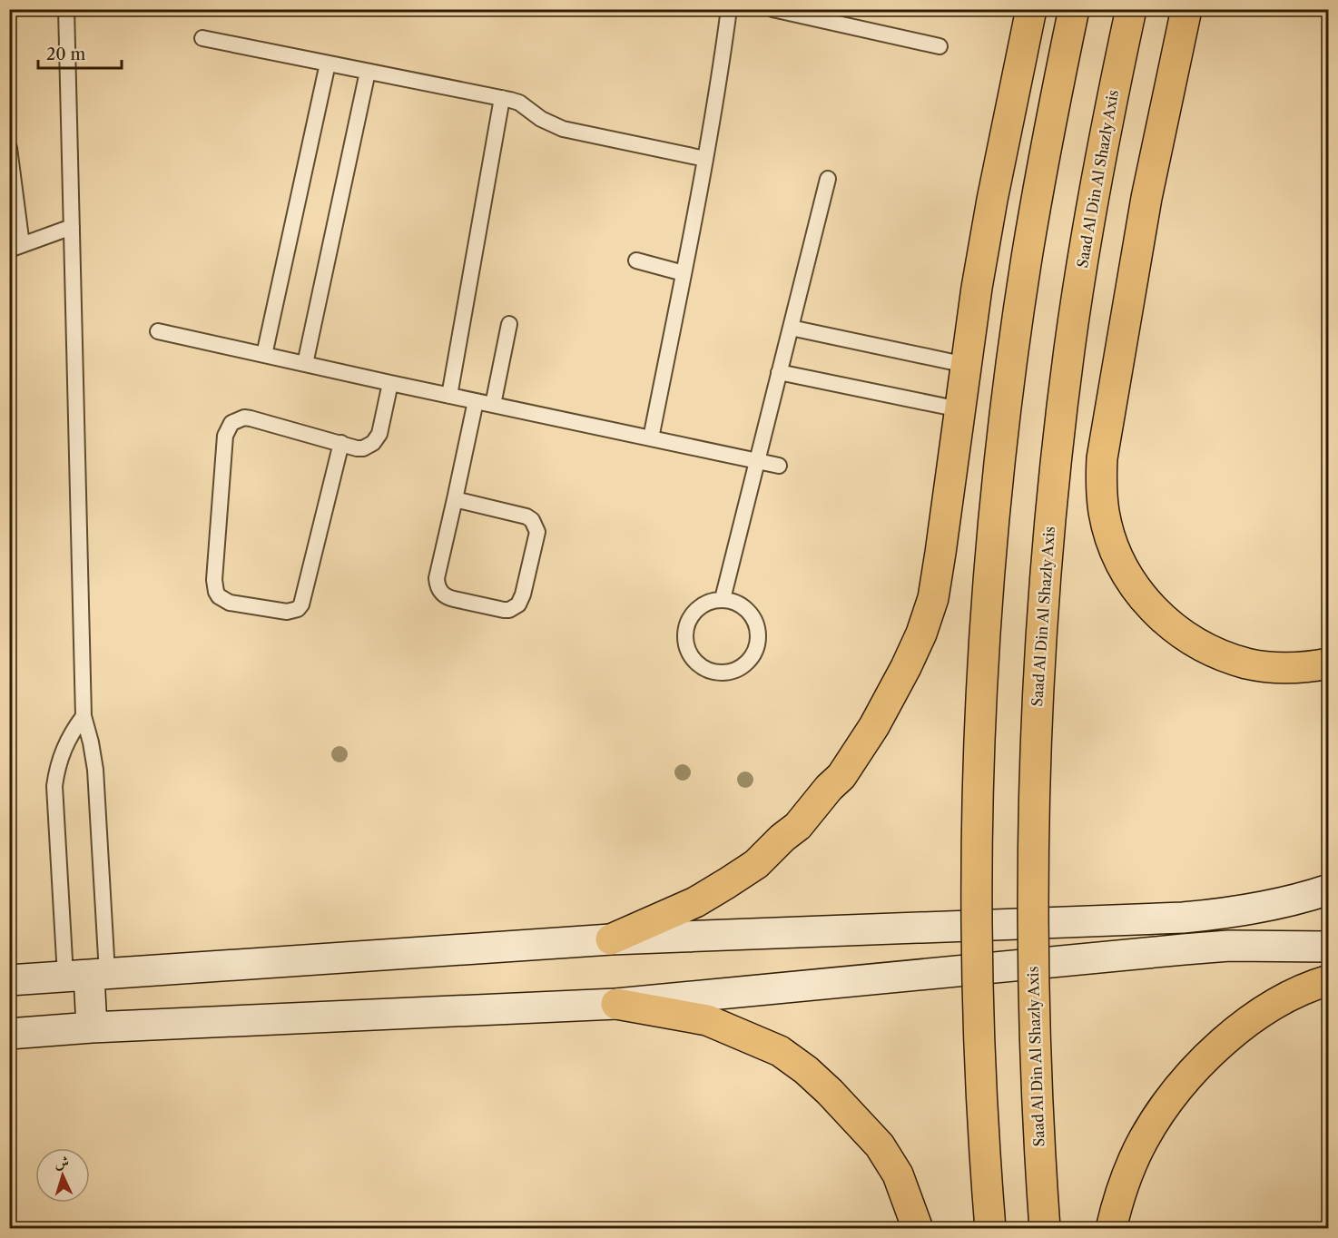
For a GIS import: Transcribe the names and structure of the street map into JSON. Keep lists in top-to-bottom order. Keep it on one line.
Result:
{"streets":{"highway":["Saad Al Din Al Shazly Axis"]},"scale_bar":"20 m","north":"top"}
